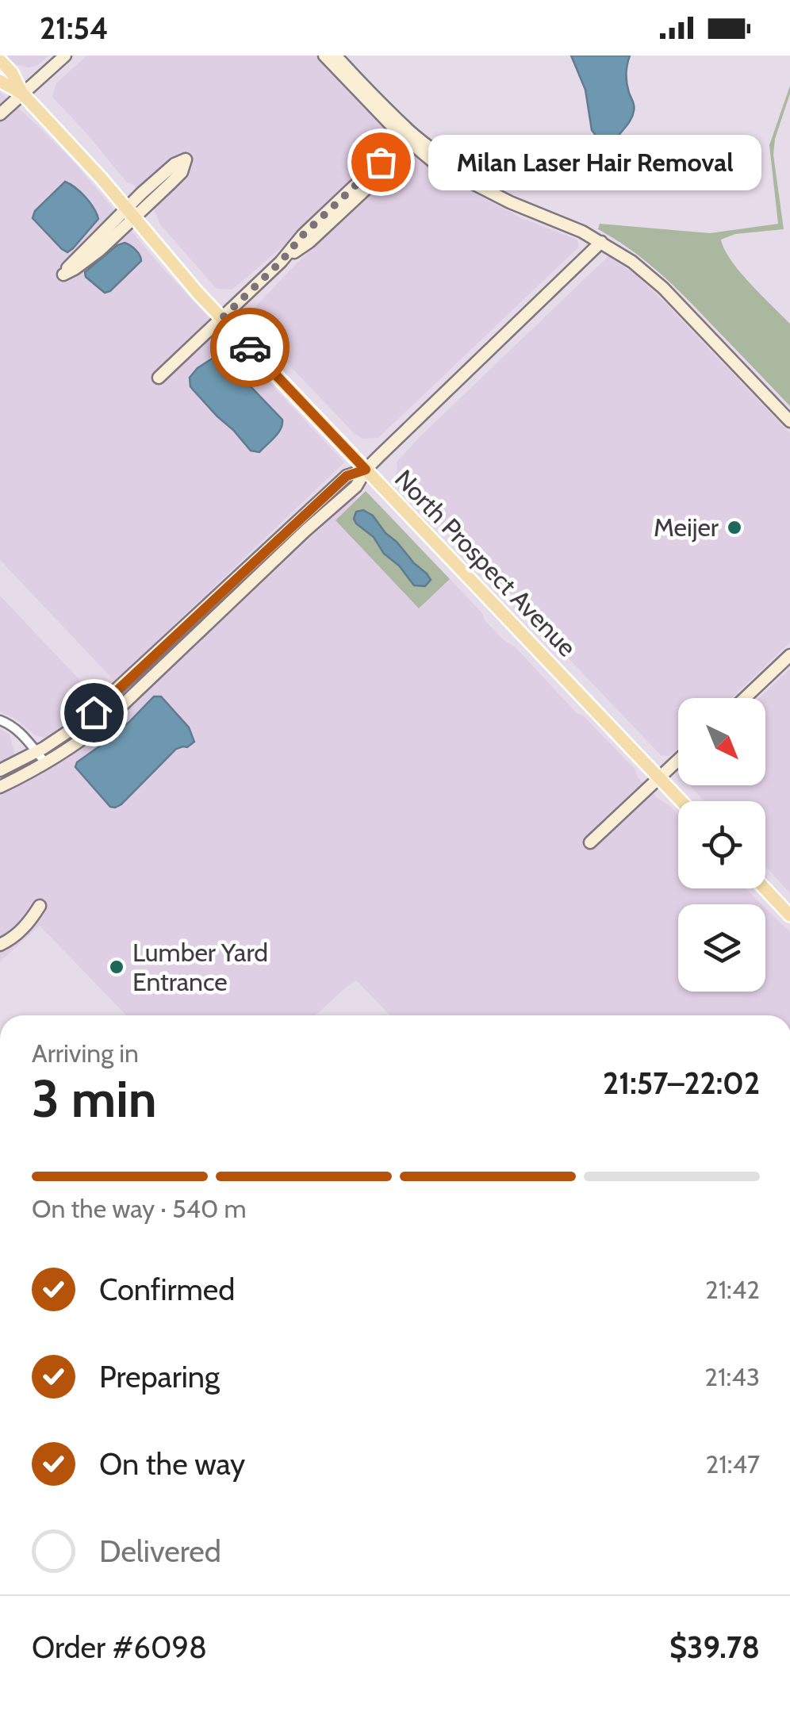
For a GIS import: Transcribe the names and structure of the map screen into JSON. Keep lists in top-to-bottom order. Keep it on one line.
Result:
{"streets":{"main road":["North Prospect Avenue"]},"places":["Milan Laser Hair Removal","Meijer","Lumber Yard Entrance"],"north":"bottom right","page":{"status":"21:54","bubble":"Milan Laser Hair Removal","heading":["3 min","Arriving in","21:57–22:02"],"panel":["Order #6098","$39.78"],"bar":"On the way · 540 m","list":[["Confirmed","21:42"],["Preparing","21:43"],["On the way","21:47"],"Delivered"]}}
